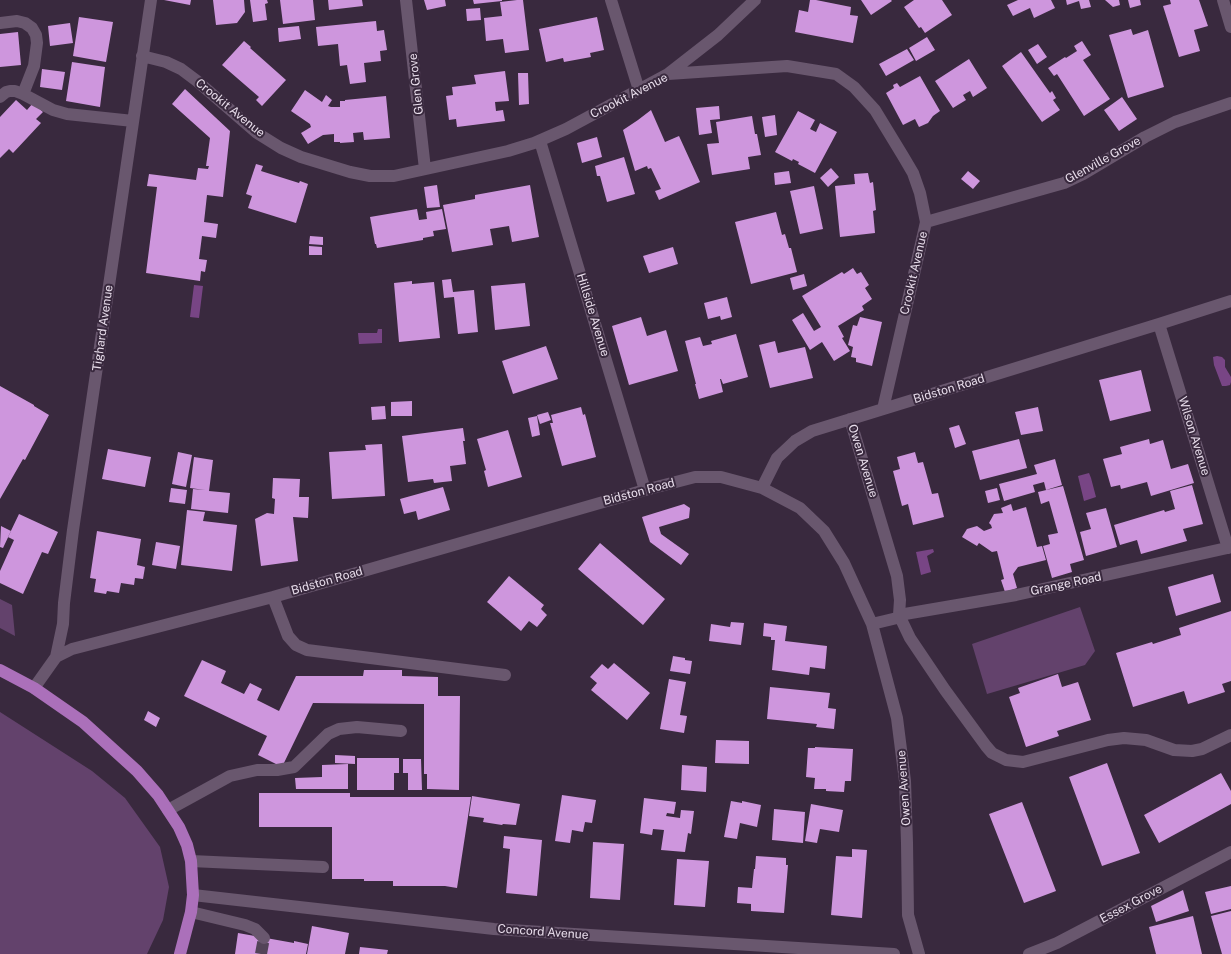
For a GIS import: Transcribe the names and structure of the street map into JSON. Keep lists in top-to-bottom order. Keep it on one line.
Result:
{"streets":{"street":["Glen Grove","Crookit Avenue","Glenville Grove","Hillside Avenue","Tighard Avenue","Bidston Road","Wilson Avenue","Owen Avenue","Grange Road","Essex Grove","Concord Avenue"]},"crossings":[["Glen Grove","Crookit Avenue"],["Crookit Avenue","Glenville Grove"],["Crookit Avenue","Hillside Avenue"],["Crookit Avenue","Tighard Avenue"],["Crookit Avenue","Bidston Road"],["Hillside Avenue","Bidston Road"],["Tighard Avenue","Bidston Road"],["Bidston Road","Wilson Avenue"],["Bidston Road","Owen Avenue"],["Wilson Avenue","Grange Road"],["Owen Avenue","Grange Road"]]}
